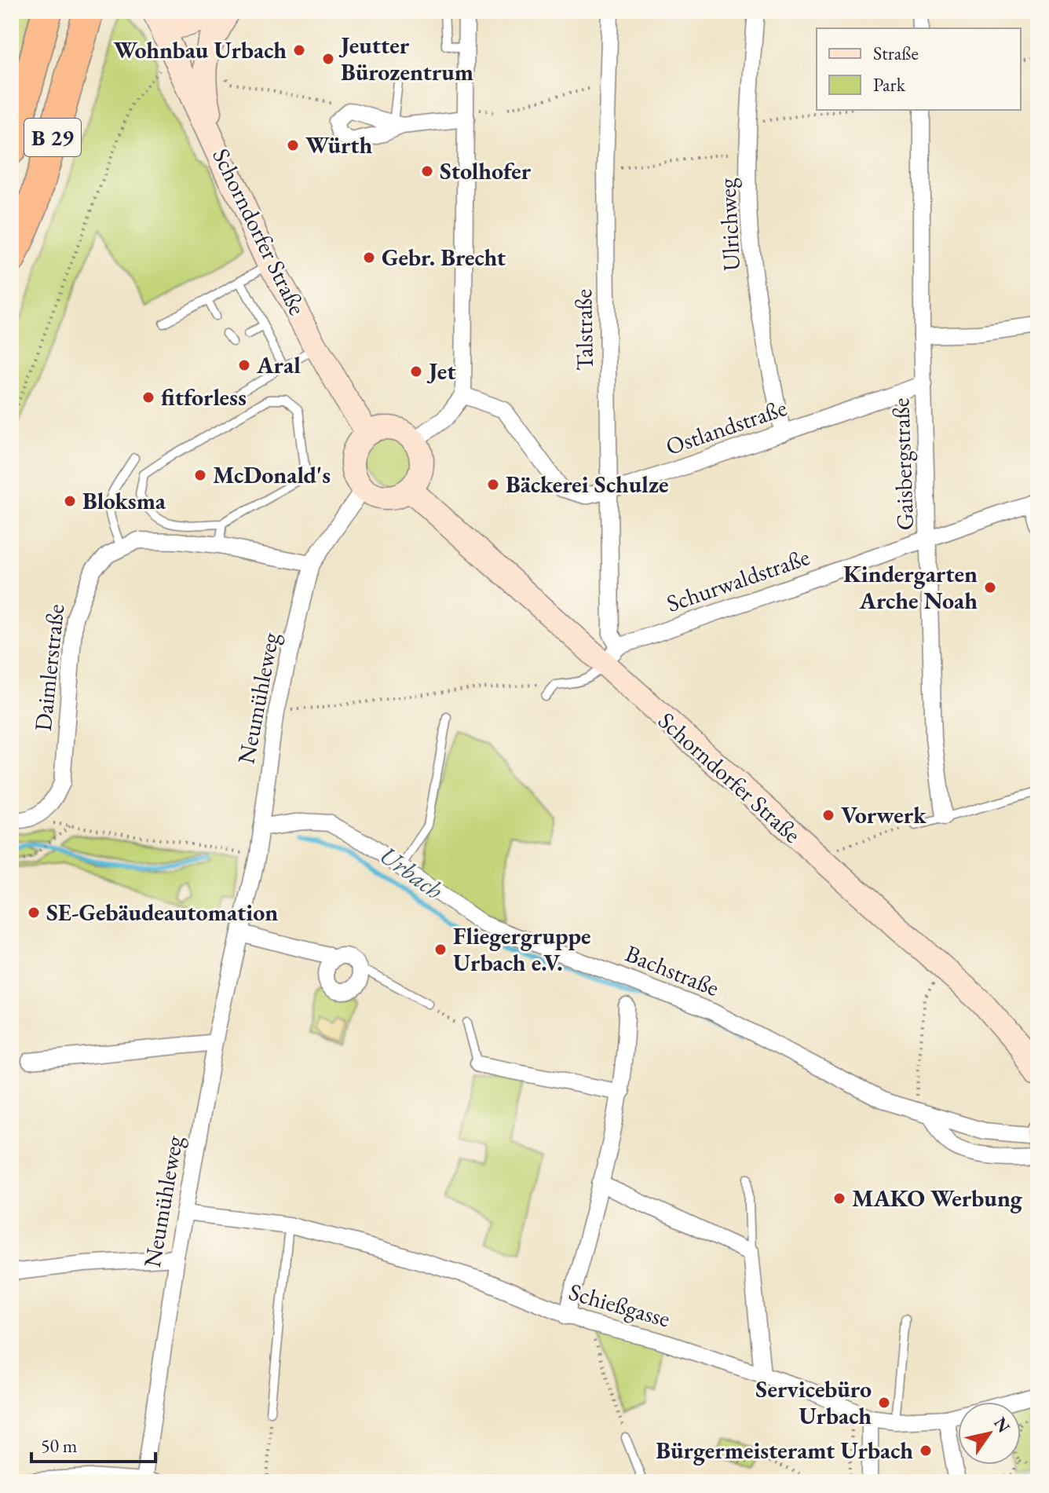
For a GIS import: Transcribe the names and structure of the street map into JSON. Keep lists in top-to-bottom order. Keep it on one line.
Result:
{"streets":{"highway":["B 29"],"street":["Ulrichweg","Schorndorfer Straße","Talstraße","Ostlandstraße","Gaisbergstraße","Schurwaldstraße","Daimlerstraße","Neumühleweg","Bachstraße","Schießgasse"]},"crossings":[["Ulrichweg","Ostlandstraße"],["Schorndorfer Straße","Schurwaldstraße"],["Schorndorfer Straße","Neumühleweg"],["Talstraße","Ostlandstraße"],["Talstraße","Schurwaldstraße"],["Ostlandstraße","Gaisbergstraße"],["Gaisbergstraße","Schurwaldstraße"],["Daimlerstraße","Neumühleweg"],["Neumühleweg","Bachstraße"],["Neumühleweg","Schießgasse"]],"water":["Urbach"],"places":["Wohnbau Urbach","Jeutter Bürozentrum","Würth","Stolhofer","Gebr. Brecht","Aral","Jet","fitforless","McDonald's","Bäckerei Schulze","Bloksma","Kindergarten Arche Noah","Vorwerk","SE-Gebäudeautomation","Fliegergruppe Urbach e.V.","MAKO Werbung","Servicebüro Urbach","Bürgermeisteramt Urbach"],"legend":["Straße","Park"],"scale_bar":"50 m","north":"top right"}
